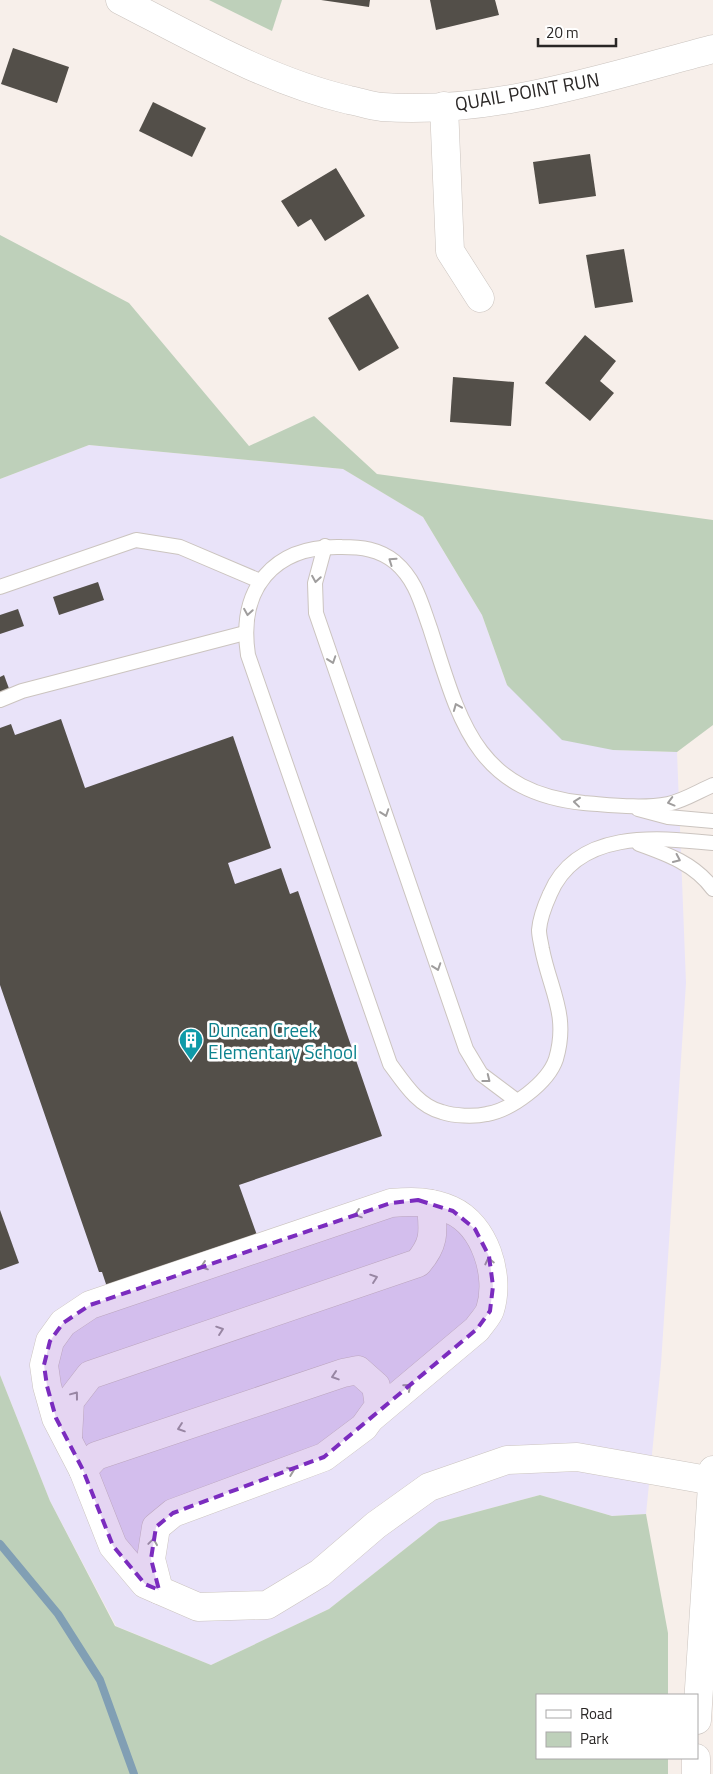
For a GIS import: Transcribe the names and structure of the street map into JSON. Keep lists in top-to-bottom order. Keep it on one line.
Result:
{"streets":{"street":["QUAIL POINT RUN"]},"places":{"building":["Duncan Creek Elementary School"]},"legend":["Road","Park"],"scale_bar":"20 m"}
